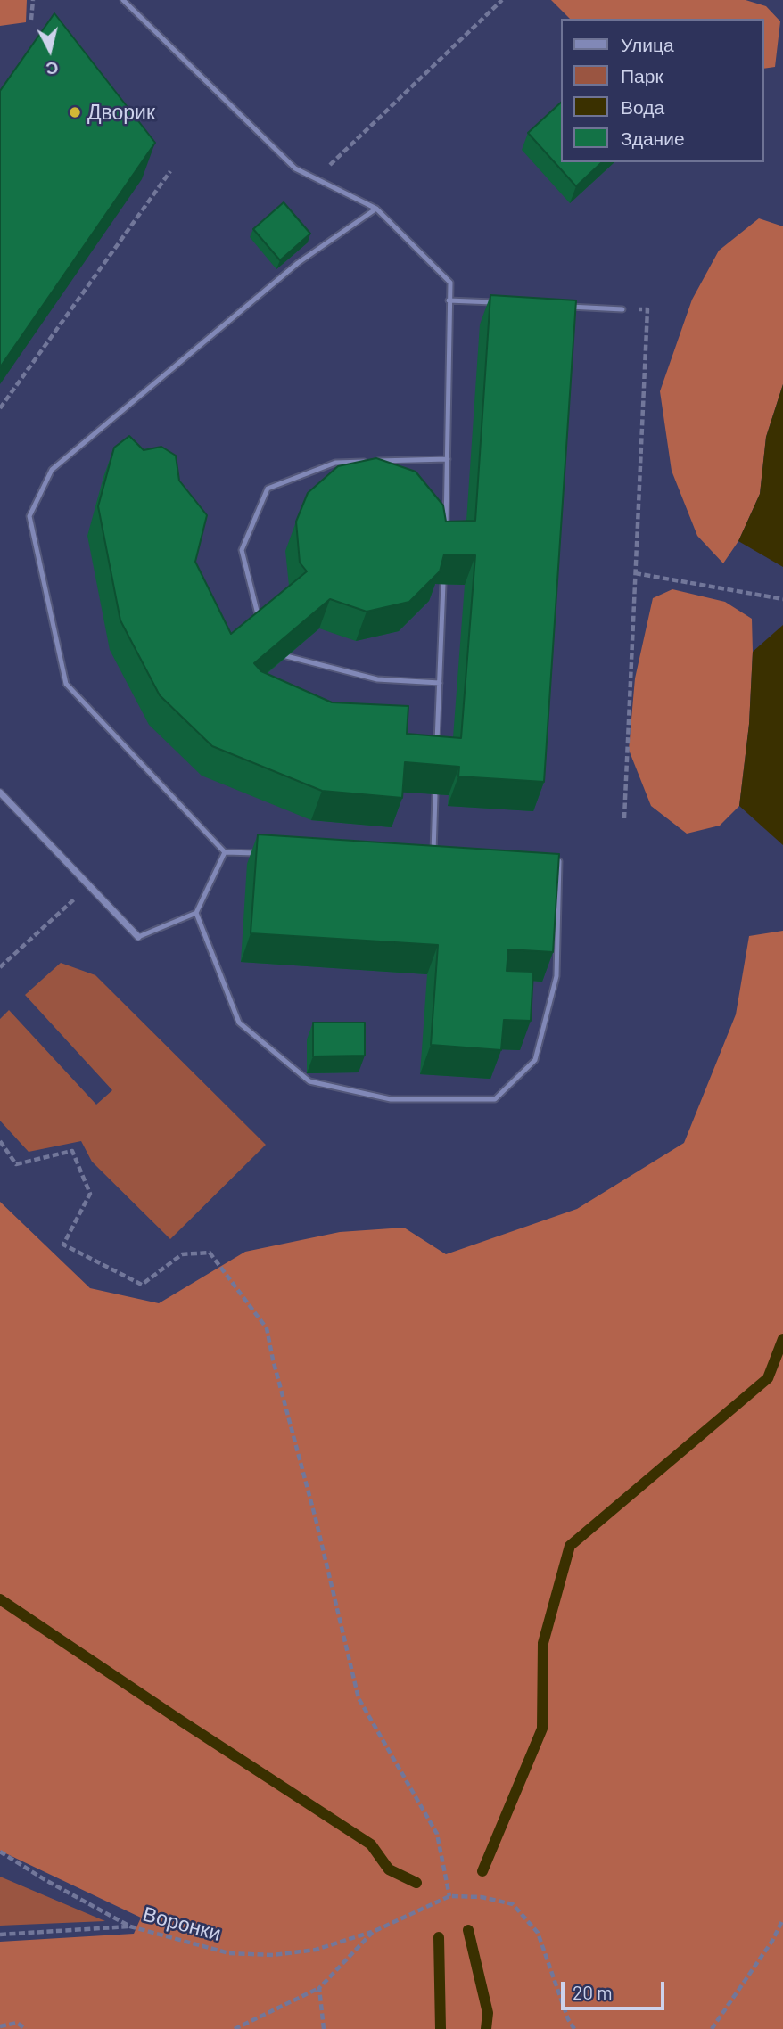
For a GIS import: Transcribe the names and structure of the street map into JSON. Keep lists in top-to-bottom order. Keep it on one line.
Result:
{"streets":{"path":["Воронки"]},"places":["Дворик"],"legend":["Улица","Парк","Вода","Здание"],"scale_bar":"20 m","north":"bottom"}
